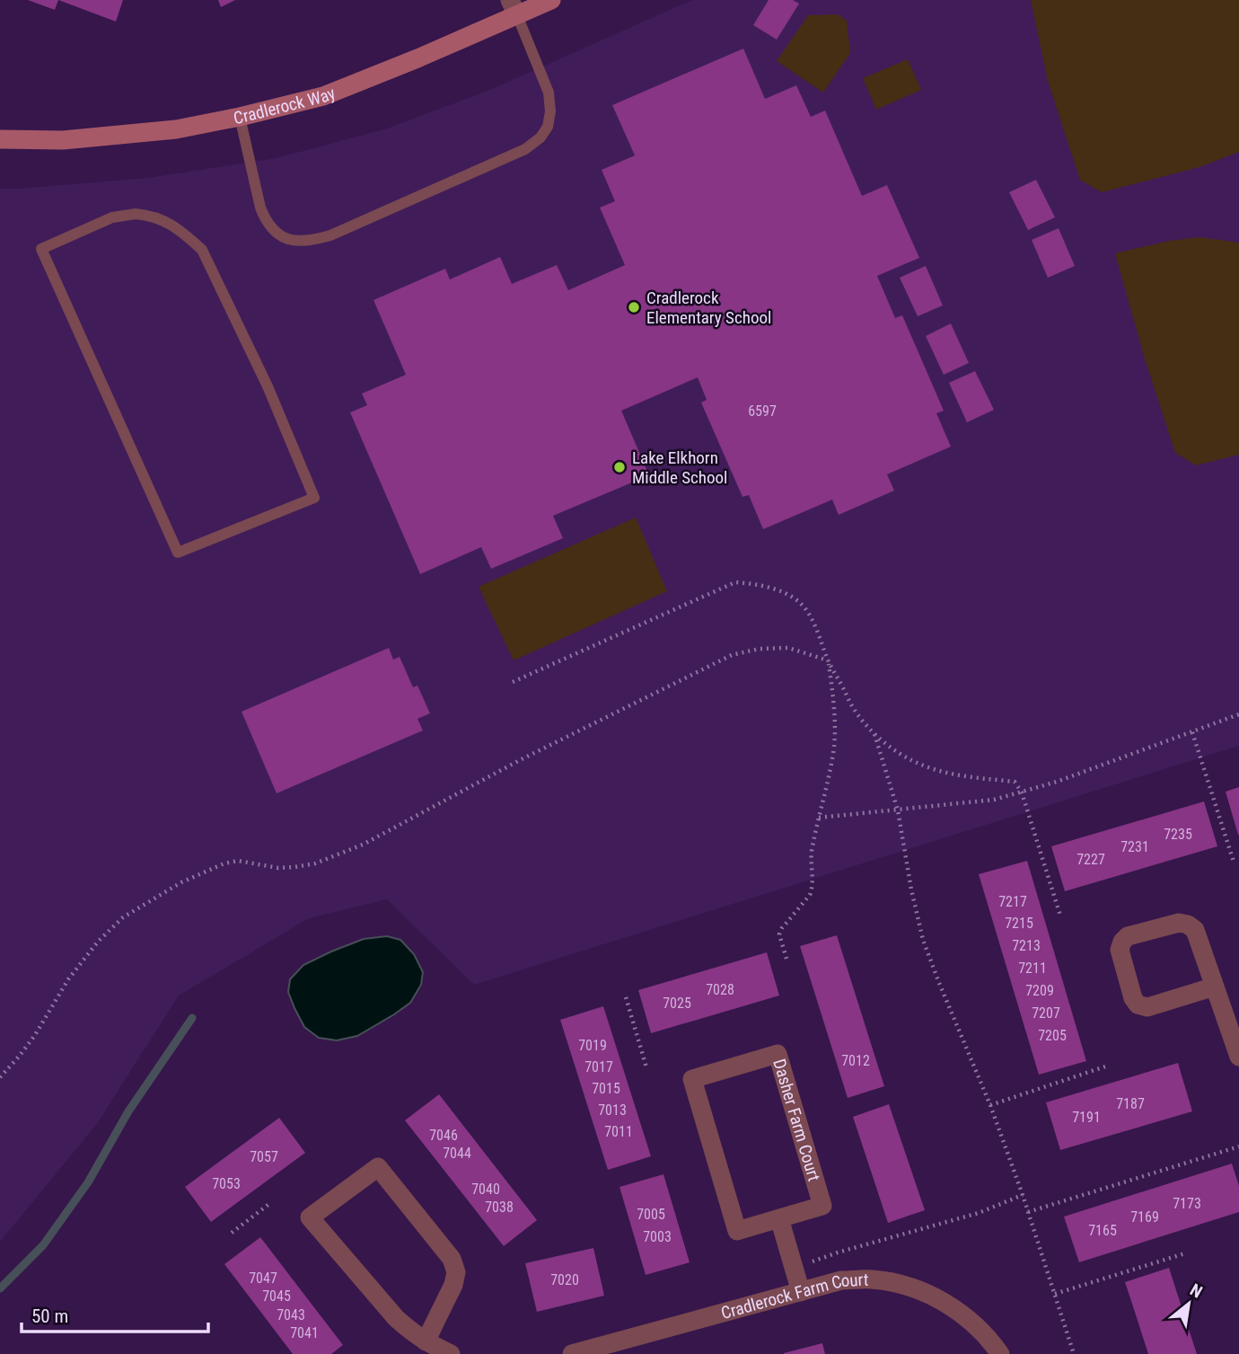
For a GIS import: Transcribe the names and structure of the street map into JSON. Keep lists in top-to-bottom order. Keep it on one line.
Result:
{"streets":{"street":["Cradlerock Way","Dasher Farm Court","Cradlerock Farm Court"]},"places":["Cradlerock Elementary School","Lake Elkhorn Middle School"],"house_numbers":["6597","7235","7231","7227","7217","7215","7213","7211","7028","7209","7025","7207","7205","7019","7012","7017","7015","7187","7013","7191","7011","7046","7044","7057","7053","7040","7173","7038","7005","7169","7165","7003","7047","7020","7045","7043","7041"],"scale_bar":"50 m","north":"top right"}
